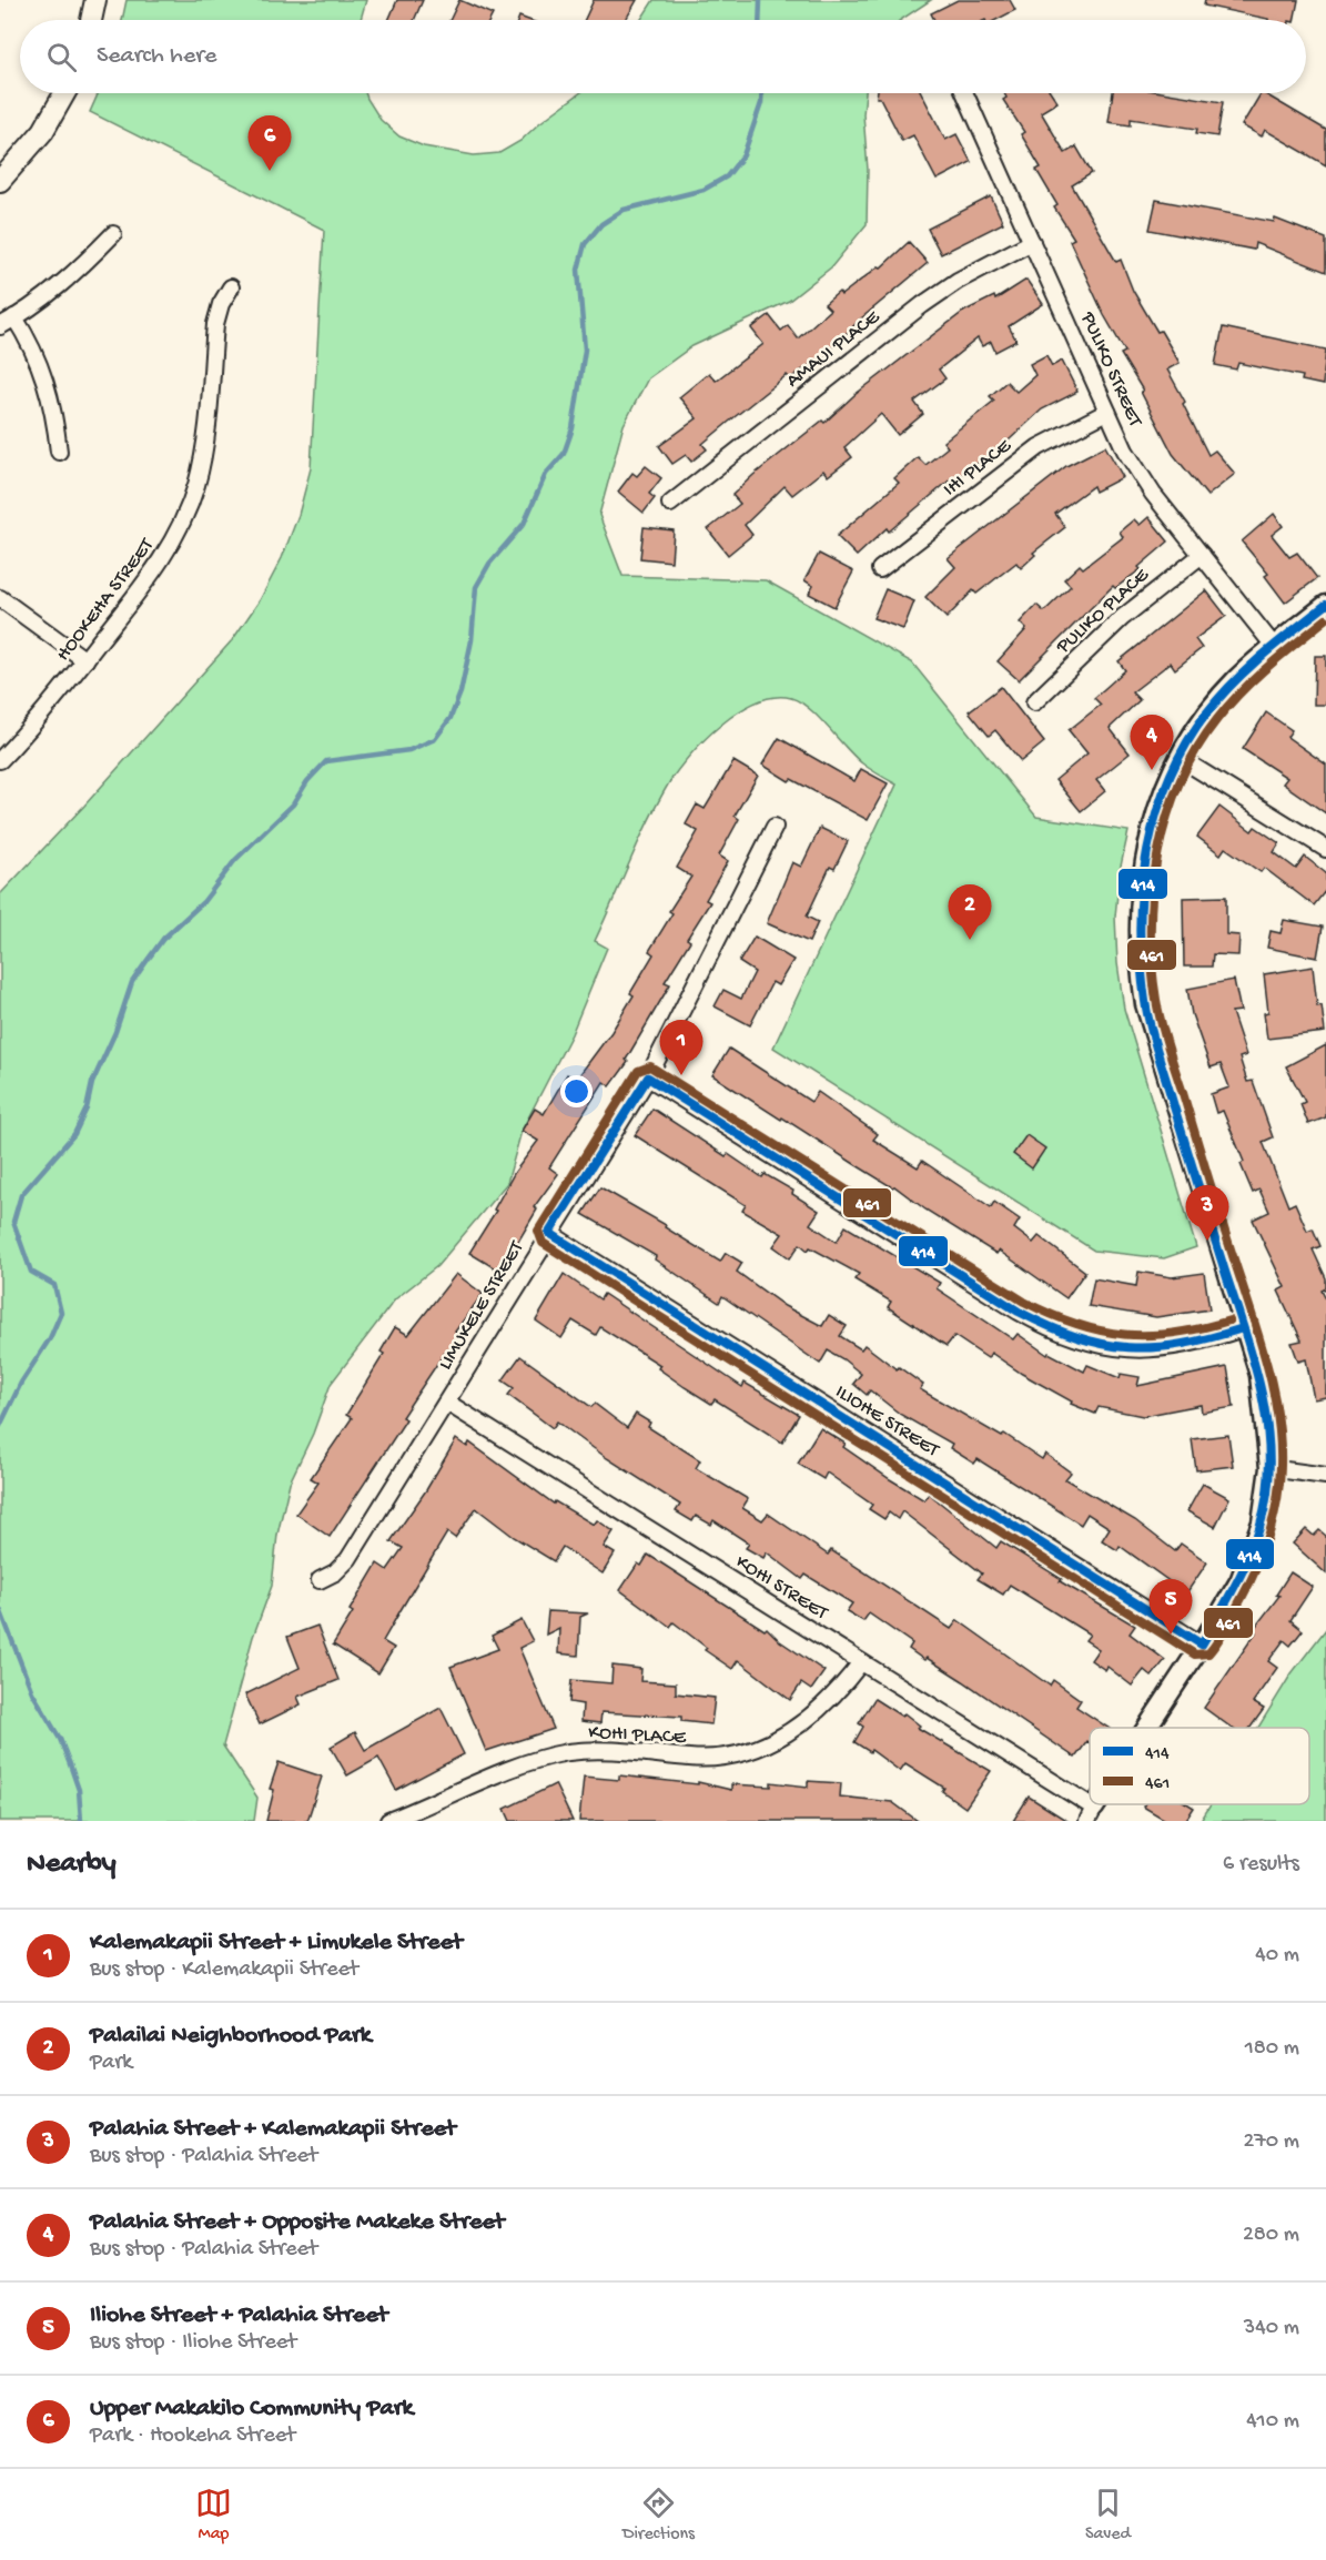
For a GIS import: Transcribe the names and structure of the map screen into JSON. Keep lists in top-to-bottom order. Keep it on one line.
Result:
{"streets":{"street":["AMAUI PLACE","PULIKO STREET","IHI PLACE","HOOKEHA STREET","PULIKO PLACE","LIMUKELE STREET","ILIOHE STREET","KOHI STREET","KOHI PLACE"]},"crossings":[["AMAUI PLACE","PULIKO STREET"],["PULIKO STREET","IHI PLACE"],["PULIKO STREET","PULIKO PLACE"],["LIMUKELE STREET","ILIOHE STREET"],["LIMUKELE STREET","KOHI STREET"],["KOHI STREET","KOHI PLACE"]],"lines":["transit line 414","transit line 461"],"legend":["414","461"],"page":{"search":"Search here","pins":["6","4","2","1","3","5"],"heading":["Nearby","6 results"],"list":[{"mark":"1","name":"Kalemakapii Street + Limukele Street","note":"Bus stop · Kalemakapii Street","value":"40 m"},{"mark":"2","name":"Palailai Neighborhood Park","note":"Park","value":"180 m"},{"mark":"3","name":"Palahia Street + Kalemakapii Street","note":"Bus stop · Palahia Street","value":"270 m"},{"mark":"4","name":"Palahia Street + Opposite Makeke Street","note":"Bus stop · Palahia Street","value":"280 m"},{"mark":"5","name":"Iliohe Street + Palahia Street","note":"Bus stop · Iliohe Street","value":"340 m"},{"mark":"6","name":"Upper Makakilo Community Park","note":"Park · Hookeha Street","value":"410 m"}],"nav":["Map","Directions","Saved"]}}
